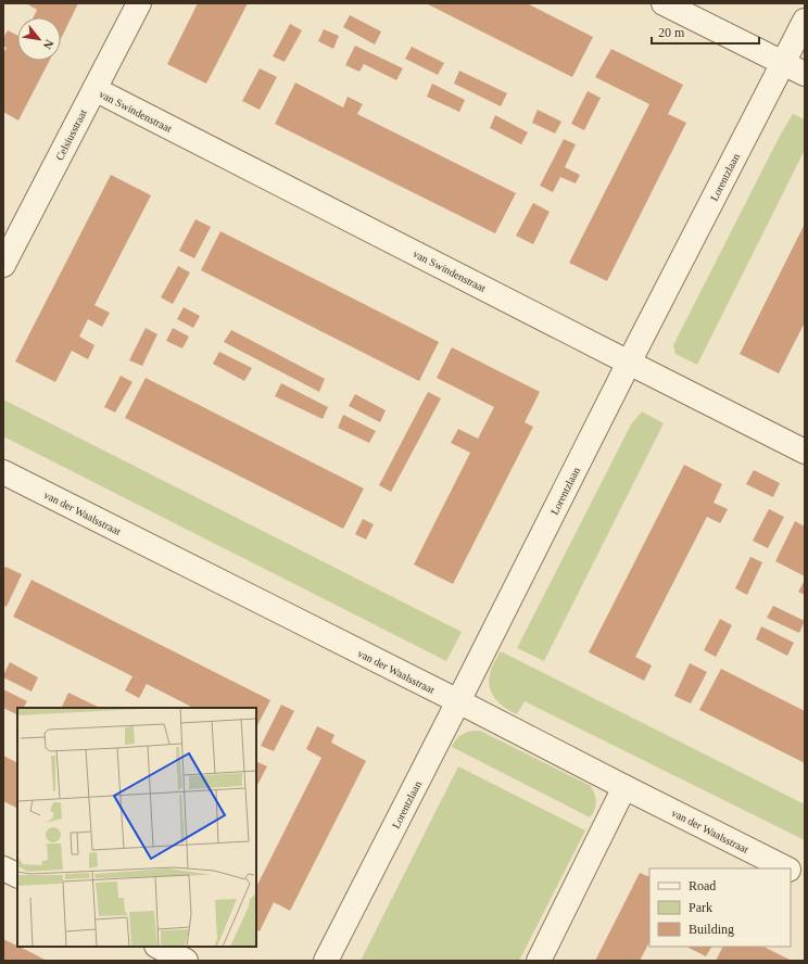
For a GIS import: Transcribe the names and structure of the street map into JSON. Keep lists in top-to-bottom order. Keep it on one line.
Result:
{"streets":{"street":["van Swindenstraat","Celsiusstraat","Lorentzlaan","van der Waalsstraat"]},"crossings":[["van Swindenstraat","Celsiusstraat"],["van Swindenstraat","Lorentzlaan"],["Lorentzlaan","van der Waalsstraat"]],"legend":["Road","Park","Building"],"scale_bar":"20 m","north":"bottom right"}
